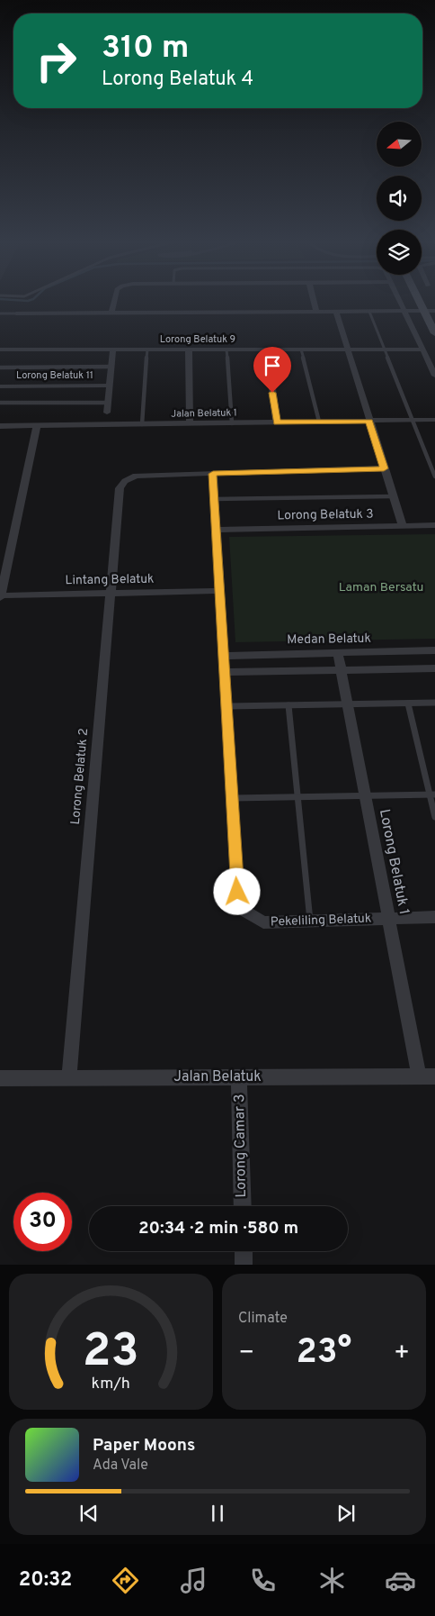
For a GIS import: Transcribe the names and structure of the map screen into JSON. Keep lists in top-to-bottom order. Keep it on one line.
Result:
{"streets":{"street":["Lorong Belatuk 9","Lorong Belatuk 11","Jalan Belatuk 1","Lorong Belatuk 3","Lintang Belatuk","Medan Belatuk","Lorong Belatuk 2","Lorong Belatuk 1","Pekeliling Belatuk","Jalan Belatuk","Lorong Camar 3"]},"crossings":[["Lorong Belatuk 3","Pekeliling Belatuk"],["Lintang Belatuk","Lorong Belatuk 2"],["Lintang Belatuk","Pekeliling Belatuk"],["Medan Belatuk","Lorong Belatuk 1"],["Medan Belatuk","Pekeliling Belatuk"],["Lorong Belatuk 2","Pekeliling Belatuk"],["Lorong Belatuk 2","Jalan Belatuk"],["Lorong Belatuk 1","Pekeliling Belatuk"],["Lorong Belatuk 1","Jalan Belatuk"],["Jalan Belatuk","Lorong Camar 3"]],"parks":["Laman Bersatu"],"north":"left","page":{"turn":["310 m","Lorong Belatuk 4"],"limit":"30","trip":"20:34 · 2 min · 580 m","tile":"Climate","heat":["−","23°","+"],"song":["Paper Moons","Ada Vale"],"tabs":"20:32","gauge":["23","km/h"]}}
